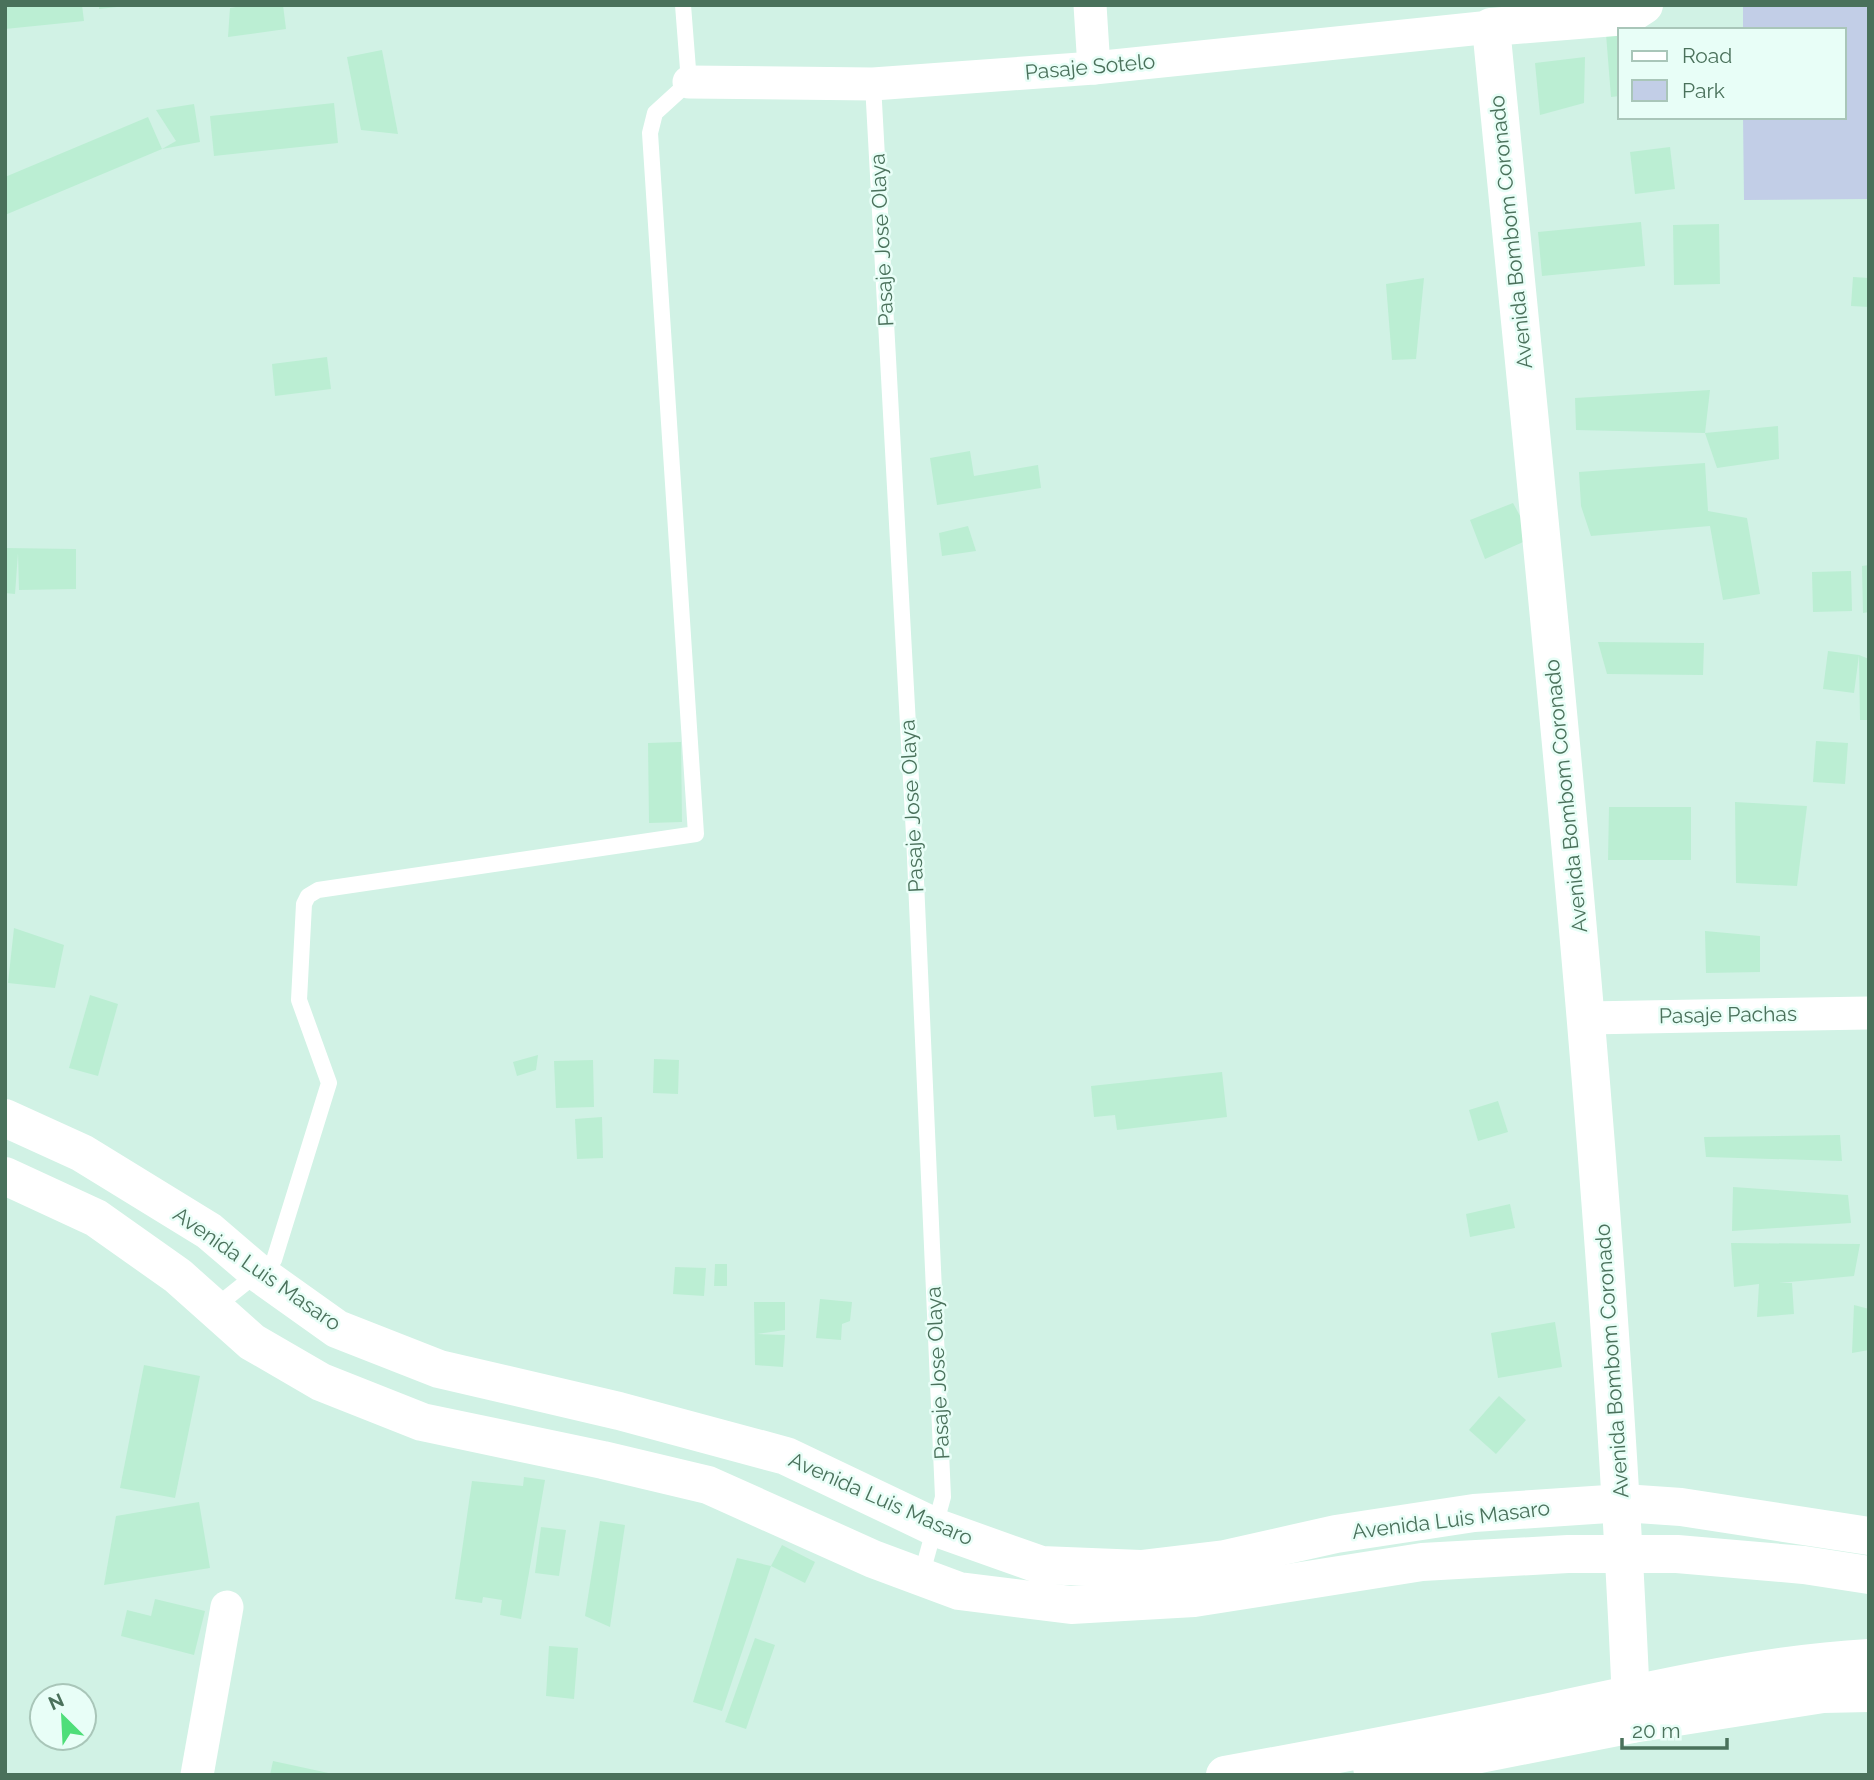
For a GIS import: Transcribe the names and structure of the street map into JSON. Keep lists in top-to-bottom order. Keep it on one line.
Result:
{"streets":{"main road":["Avenida Bombom Coronado","Avenida Luis Masaro"],"street":["Pasaje Sotelo","Pasaje Pachas"],"lane":["Pasaje Jose Olaya"]},"crossings":[["Pasaje Sotelo","Avenida Bombom Coronado"],["Pasaje Sotelo","Pasaje Jose Olaya"],["Avenida Bombom Coronado","Pasaje Pachas"],["Avenida Bombom Coronado","Avenida Luis Masaro"],["Pasaje Jose Olaya","Avenida Luis Masaro"]],"legend":["Road","Park"],"scale_bar":"20 m","north":"top left"}
